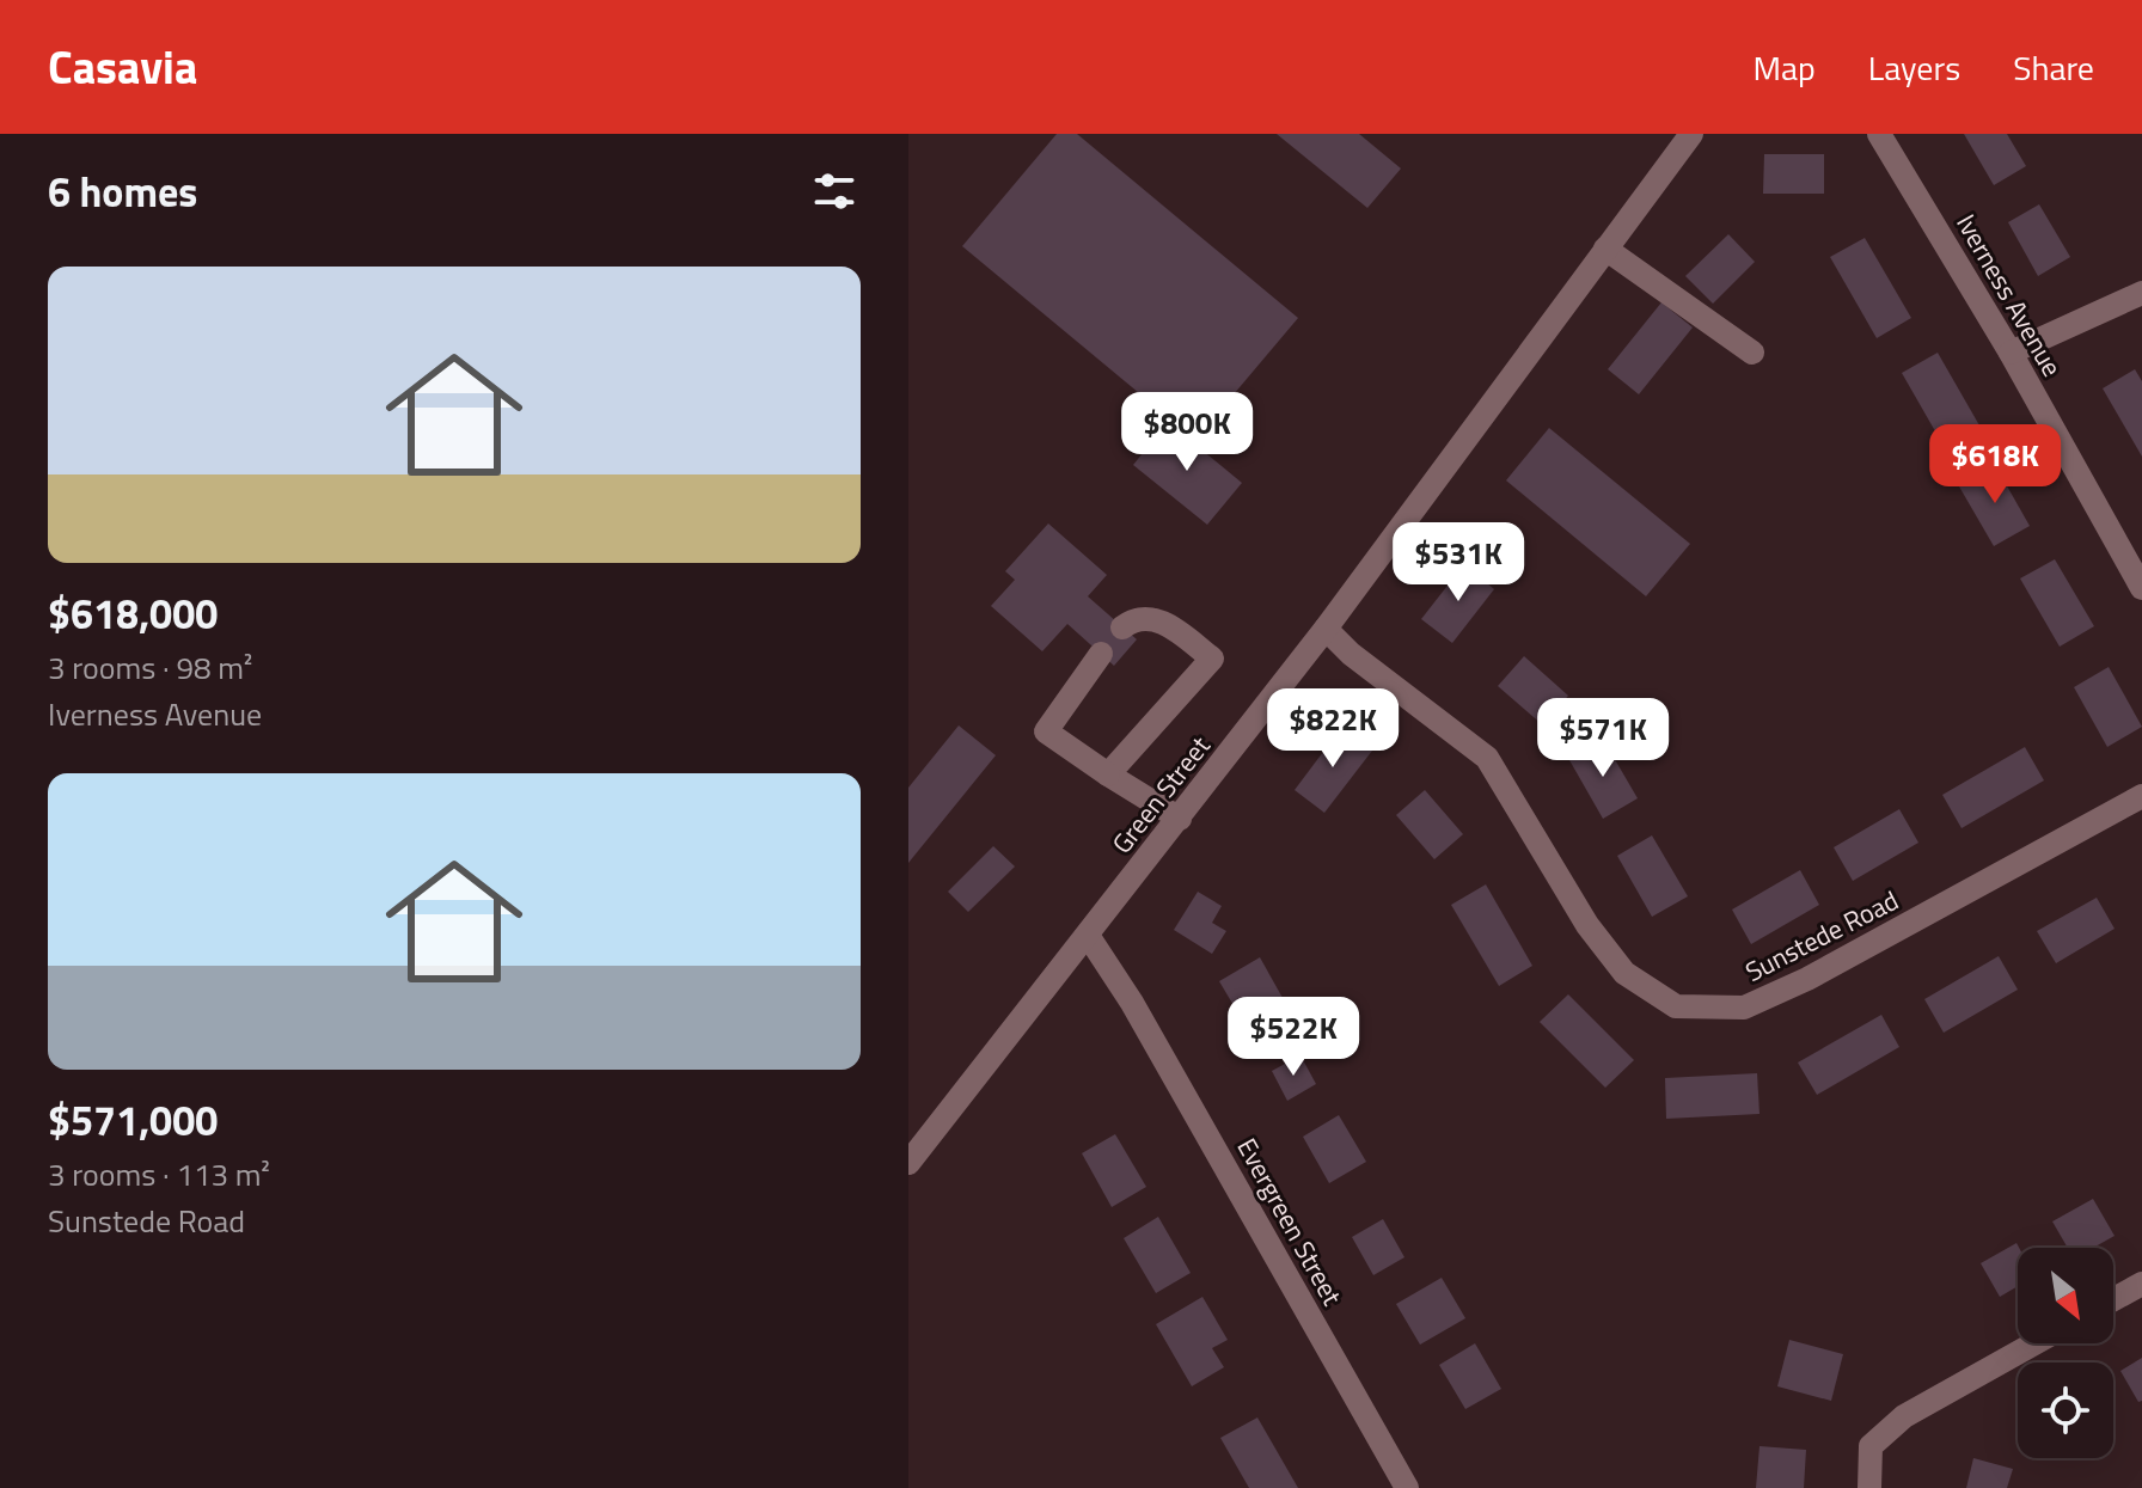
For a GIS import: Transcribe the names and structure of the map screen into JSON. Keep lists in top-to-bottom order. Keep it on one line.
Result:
{"streets":{"street":["Iverness Avenue","Green Street","Sunstede Road","Evergreen Street"]},"crossings":[["Green Street","Sunstede Road"],["Green Street","Evergreen Street"]],"north":"bottom right","page":{"header":"Casavia","nav":["Map","Layers","Share"],"heading":"6 homes","list":[{"name":"$618,000","note":"3 rooms · 98 m² · Iverness Avenue"},{"name":"$571,000","note":"3 rooms · 113 m² · Sunstede Road"}],"price":["$800K","$618K","$531K","$822K","$571K","$522K"]}}
